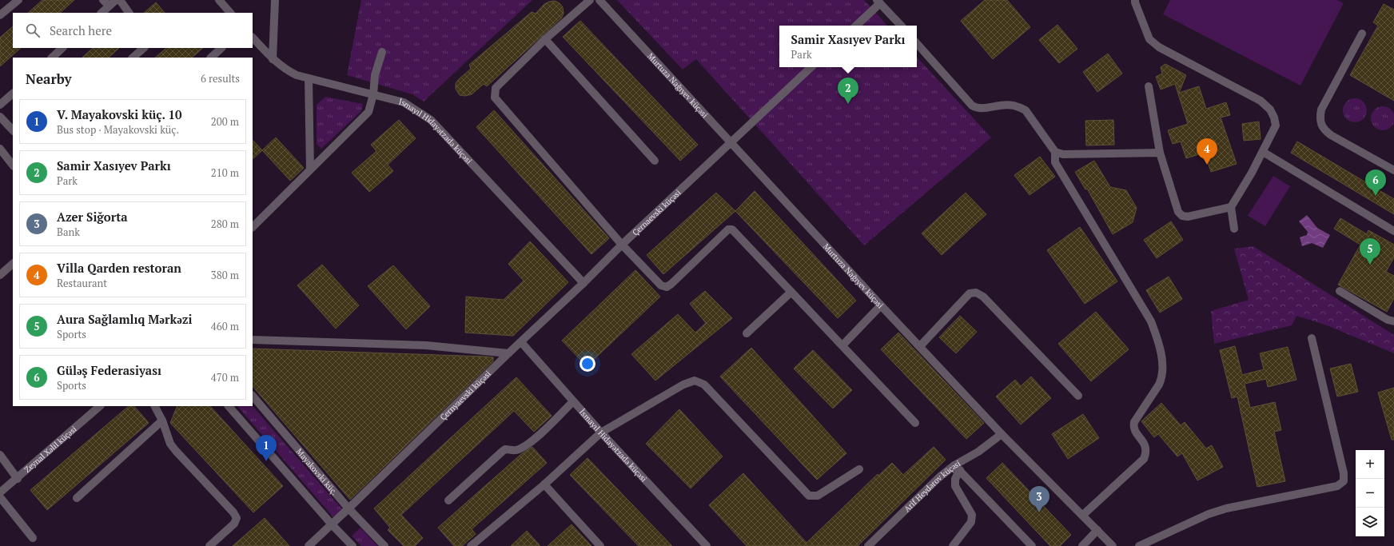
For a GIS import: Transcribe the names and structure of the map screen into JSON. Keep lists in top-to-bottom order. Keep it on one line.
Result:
{"streets":{"street":["Murtuza Nağıyev küçəsi","İsmayıl Hidayətzadə küçəsi","Çernaevski küçəsi","Çernyaevski küçəsi","Zeynal Xəlil küçəsi","Mayakovski küç.","Arif Heydərov küçəsi"]},"crossings":[["Murtuza Nağıyev küçəsi","Çernaevski küçəsi"],["Murtuza Nağıyev küçəsi","Arif Heydərov küçəsi"],["İsmayıl Hidayətzadə küçəsi","Çernaevski küçəsi"],["İsmayıl Hidayətzadə küçəsi","Çernyaevski küçəsi"],["Çernaevski küçəsi","Çernyaevski küçəsi"],["Çernyaevski küçəsi","Mayakovski küç."]],"page":{"search":"Search here","popup":["Samir Xasıyev Parkı","Park"],"heading":["Nearby","6 results"],"pins":["2","4","6","5","1","3"],"list":[{"mark":"1","name":"V. Mayakovski küç. 10","note":"Bus stop · Mayakovski küç.","value":"200 m"},{"mark":"2","name":"Samir Xasıyev Parkı","note":"Park","value":"210 m"},{"mark":"3","name":"Azer Siğorta","note":"Bank","value":"280 m"},{"mark":"4","name":"Villa Qarden restoran","note":"Restaurant","value":"380 m"},{"mark":"5","name":"Aura Sağlamlıq Mərkəzi","note":"Sports","value":"460 m"},{"mark":"6","name":"Güləş Federasiyası","note":"Sports","value":"470 m"}],"map_buttons":["+","−"]}}
